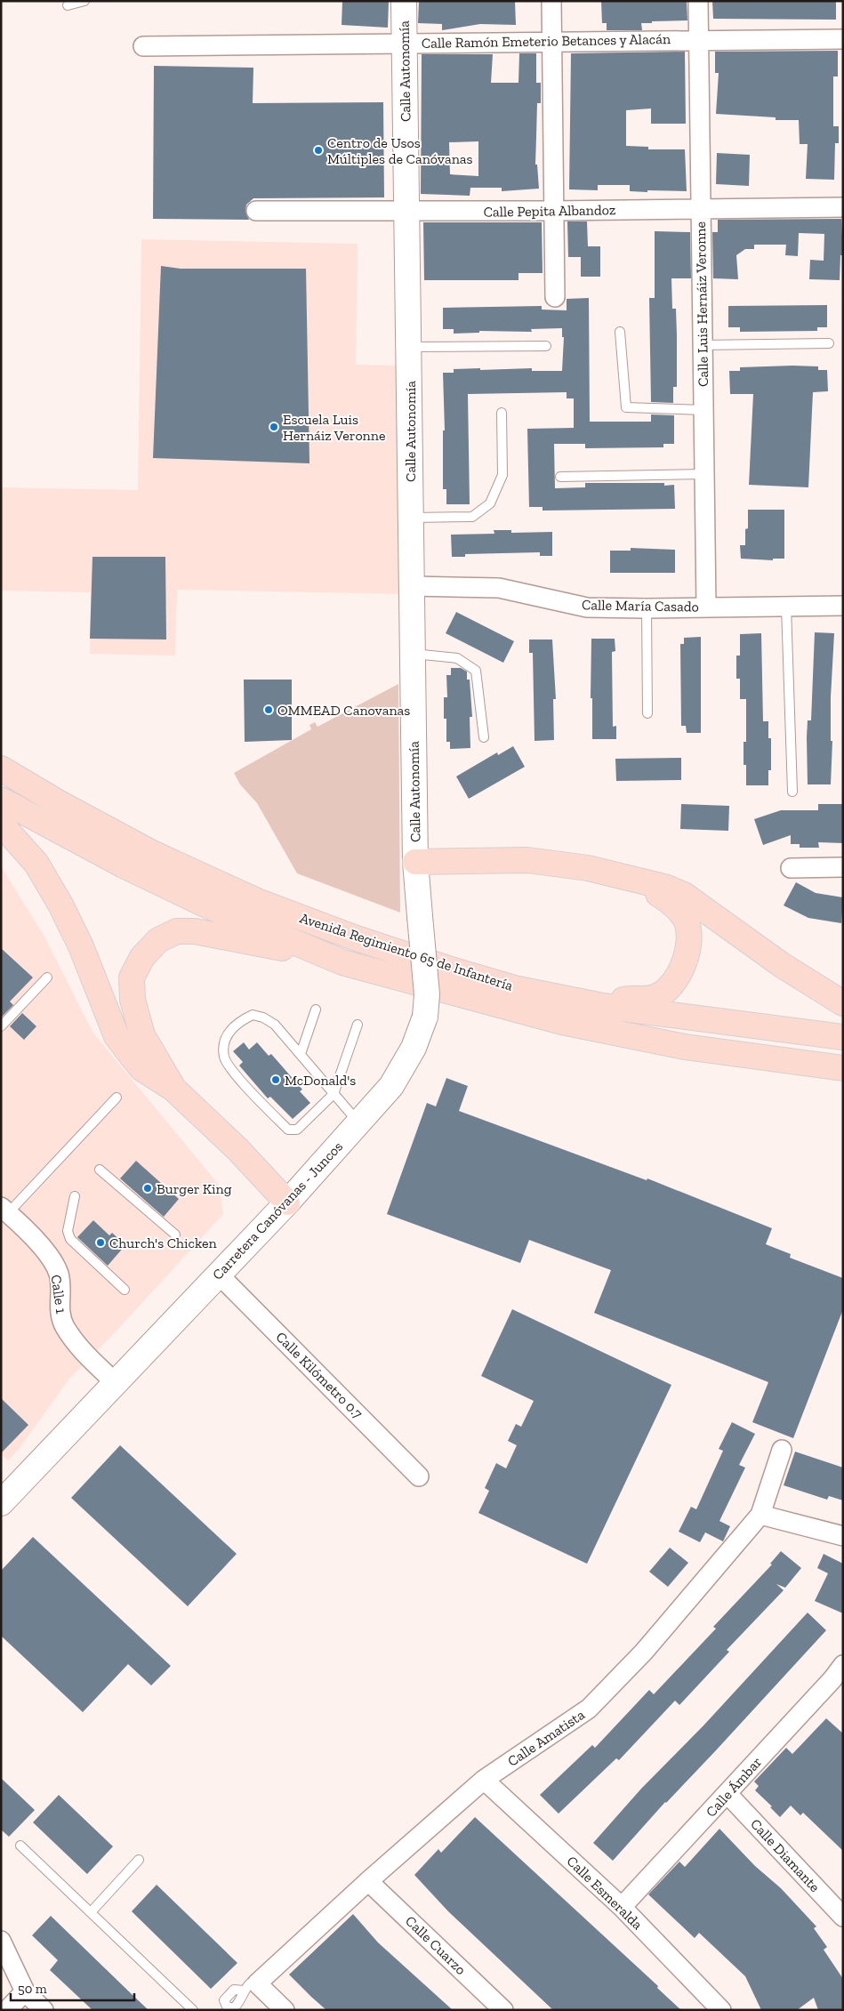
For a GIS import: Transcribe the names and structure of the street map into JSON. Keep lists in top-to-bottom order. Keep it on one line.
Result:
{"streets":{"main road":["Calle Autonomía","Avenida Regimiento 65 de Infantería","Carretera Canóvanas - Juncos"],"street":["Calle Ramón Emeterio Betances y Alacán","Calle Pepita Albandoz","Calle Luis Hernáiz Veronne","Calle María Casado","Calle 1","Calle Kilómetro 0.7","Calle Amatista","Calle Ámbar","Calle Diamante","Calle Esmeralda","Calle Cuarzo"]},"crossings":[["Calle Ramón Emeterio Betances y Alacán","Calle Autonomía"],["Calle Ramón Emeterio Betances y Alacán","Calle Luis Hernáiz Veronne"],["Calle Autonomía","Calle Pepita Albandoz"],["Calle Autonomía","Calle María Casado"],["Calle Autonomía","Carretera Canóvanas - Juncos"],["Calle Pepita Albandoz","Calle Luis Hernáiz Veronne"],["Calle Luis Hernáiz Veronne","Calle María Casado"],["Carretera Canóvanas - Juncos","Calle 1"],["Carretera Canóvanas - Juncos","Calle Kilómetro 0.7"],["Calle Amatista","Calle Esmeralda"],["Calle Amatista","Calle Cuarzo"],["Calle Ámbar","Calle Diamante"],["Calle Ámbar","Calle Esmeralda"]],"places":["Centro de Usos Múltiples de Canóvanas","Escuela Luis Hernáiz Veronne","OMMEAD Canovanas","McDonald's","Burger King","Church's Chicken"],"scale_bar":"50 m"}
